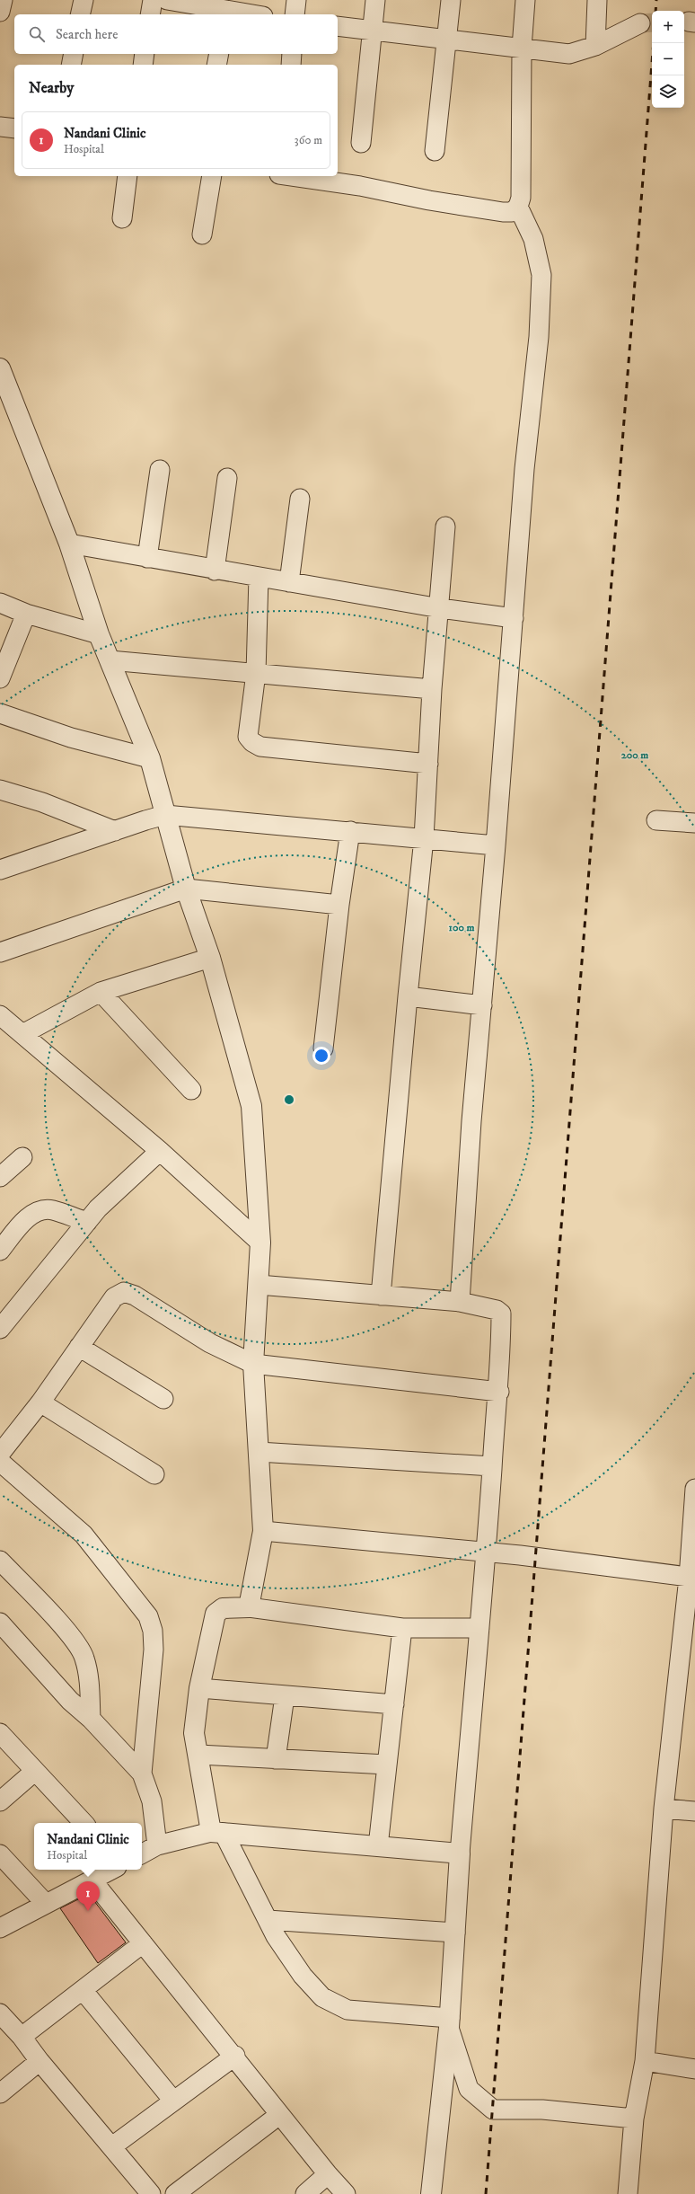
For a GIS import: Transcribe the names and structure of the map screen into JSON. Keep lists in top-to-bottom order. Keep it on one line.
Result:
{"page":{"map_buttons":["+","−"],"search":"Search here","heading":"Nearby","list":[{"mark":"1","name":"Nandani Clinic","note":"Hospital","value":"360 m"}],"popup":["Nandani Clinic","Hospital"],"pins":"1"},"rings":["200 m","100 m"]}
